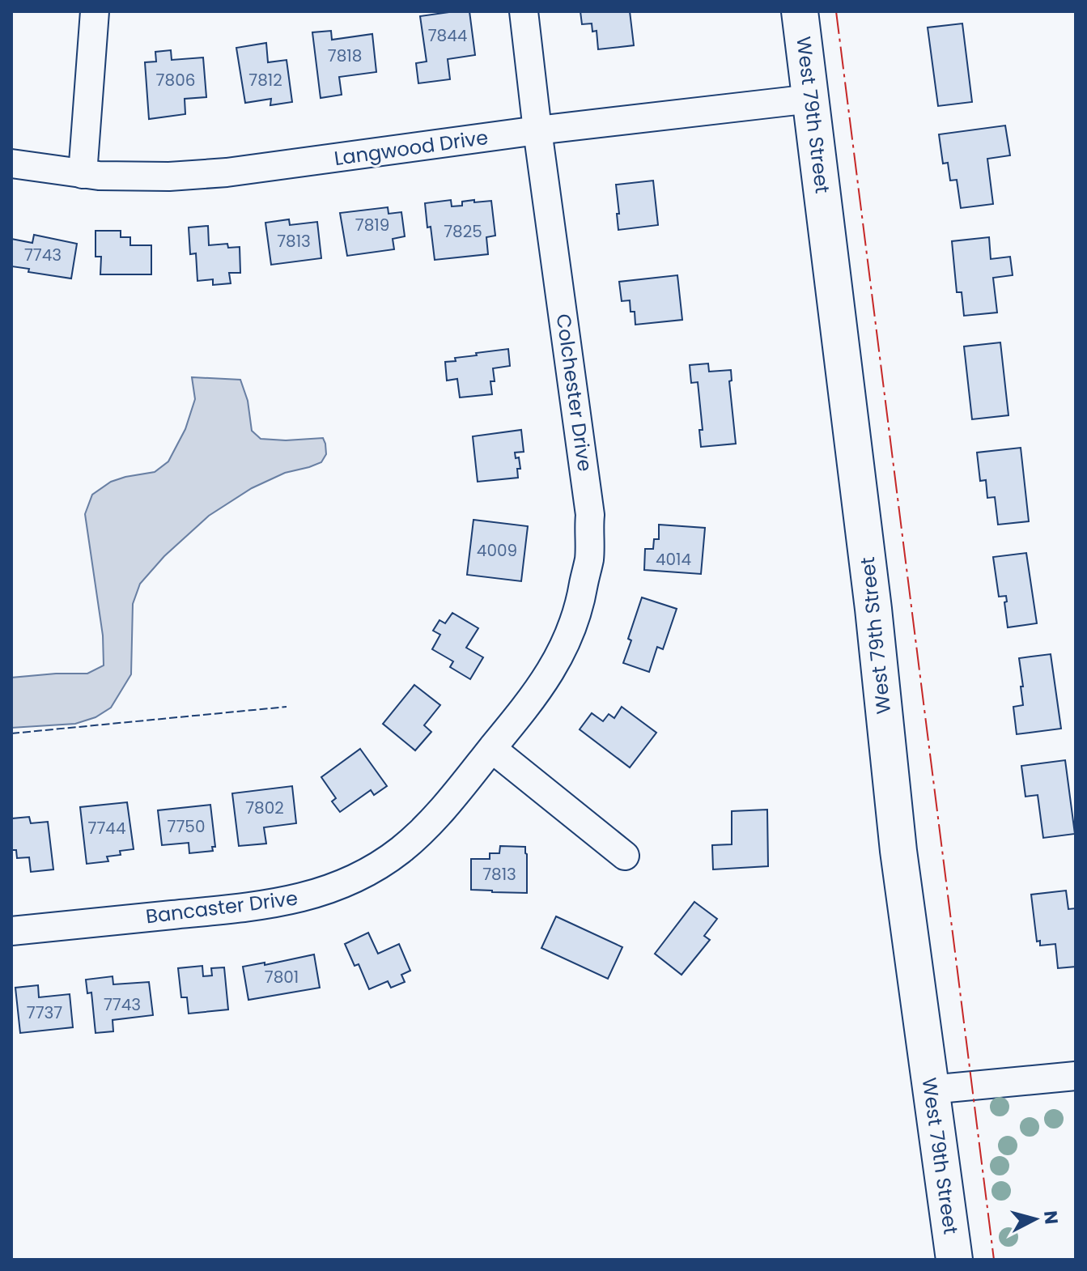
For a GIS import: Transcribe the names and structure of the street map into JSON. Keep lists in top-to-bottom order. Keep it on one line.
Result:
{"streets":{"main road":["West 79th Street"],"street":["Langwood Drive","Colchester Drive","Bancaster Drive"]},"crossings":[["West 79th Street","Langwood Drive"],["Langwood Drive","Colchester Drive"],["Colchester Drive","Bancaster Drive"]],"house_numbers":["7844","7818","7806","7812","7819","7825","7813","7743","4009","4014","7802","7750","7744","7813","7801","7743","7737"],"north":"right"}
